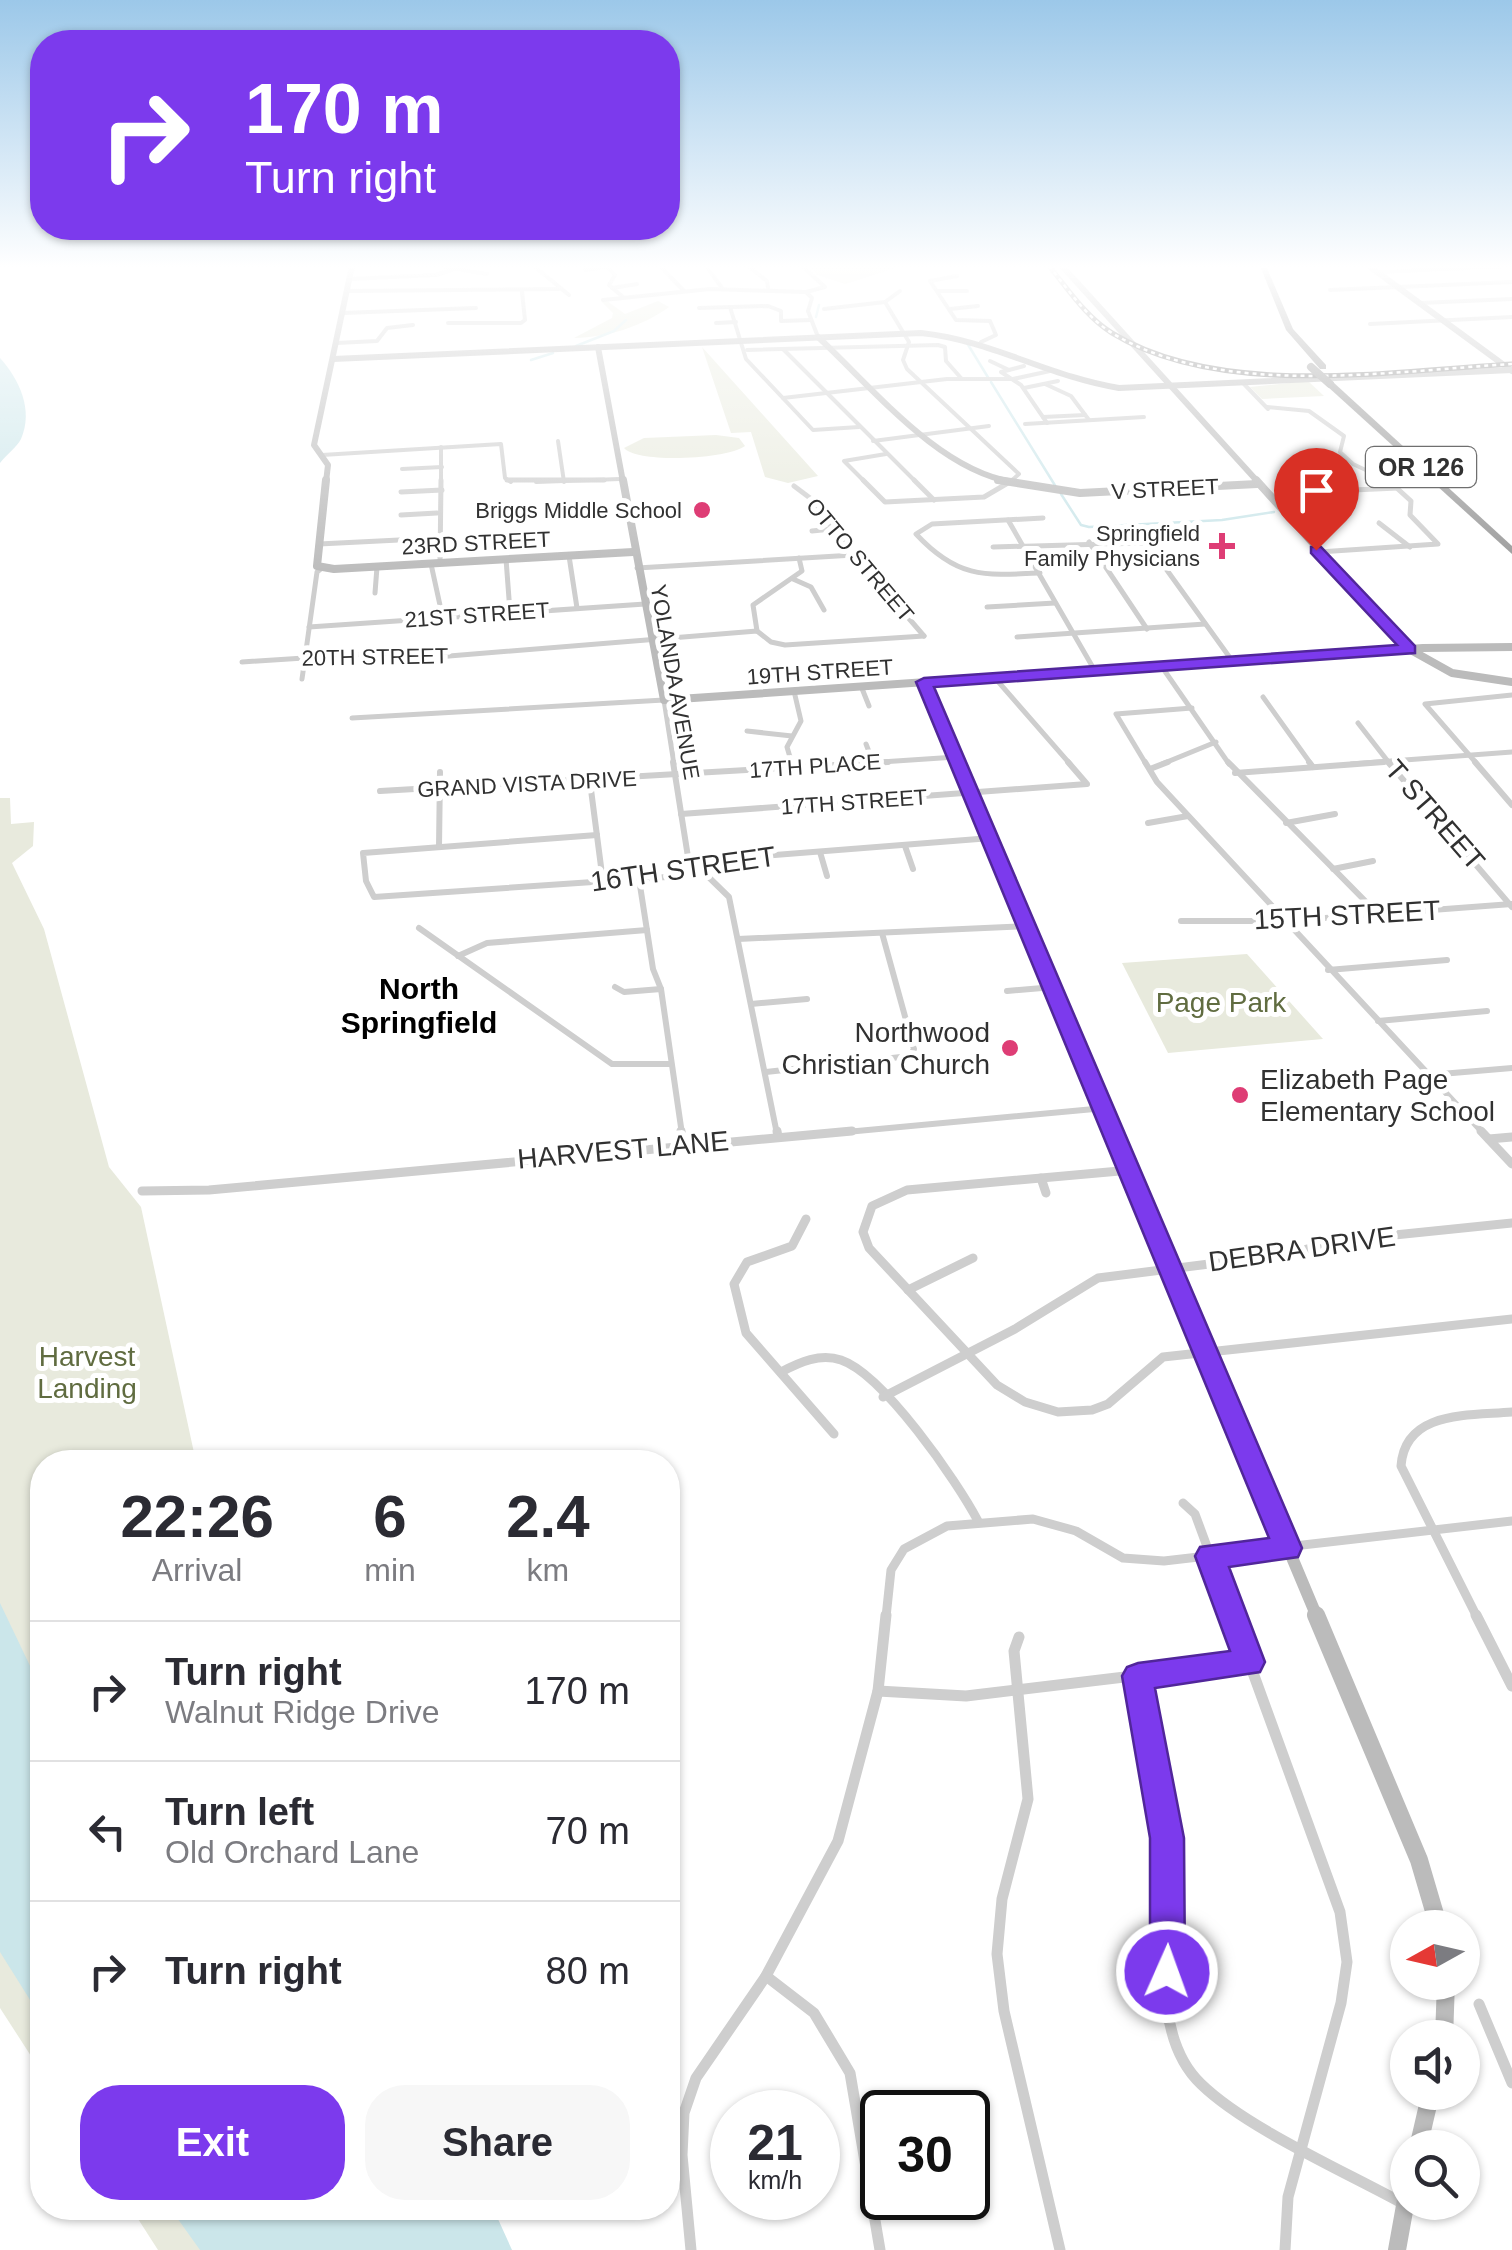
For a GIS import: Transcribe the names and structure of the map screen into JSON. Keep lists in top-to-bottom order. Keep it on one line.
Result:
{"streets":{"highway":["OR 126"],"street":["V STREET","23RD STREET","OTTO STREET","21ST STREET","20TH STREET","19TH STREET","YOLANDA AVENUE","17TH PLACE","GRAND VISTA DRIVE","17TH STREET","T STREET","16TH STREET","15TH STREET","HARVEST LANE","DEBRA DRIVE"]},"crossings":[["23RD STREET","YOLANDA AVENUE"],["OTTO STREET","20TH STREET"],["21ST STREET","YOLANDA AVENUE"],["20TH STREET","YOLANDA AVENUE"],["19TH STREET","YOLANDA AVENUE"],["19TH STREET","17TH STREET"],["YOLANDA AVENUE","17TH PLACE"],["YOLANDA AVENUE","GRAND VISTA DRIVE"],["YOLANDA AVENUE","17TH STREET"],["YOLANDA AVENUE","16TH STREET"],["YOLANDA AVENUE","HARVEST LANE"],["17TH PLACE","GRAND VISTA DRIVE"],["T STREET","15TH STREET"]],"districts":["North Springfield"],"parks":["Page Park","Harvest Landing"],"places":{"other":["Briggs Middle School","Northwood Christian Church","Elizabeth Page Elementary School"],"health":["Springfield Family Physicians"]},"north":"left","page":{"turn":["170 m","Turn right"],"eta":["22:26","Arrival","6","min","2.4","km"],"list":[{"name":"Turn right","note":"Walnut Ridge Drive","value":"170 m"},{"name":"Turn left","note":"Old Orchard Lane","value":"70 m"},{"name":"Turn right","value":"80 m"}],"buttons":["Exit","Share"],"speed":"21 km/h","limit":"30"}}
